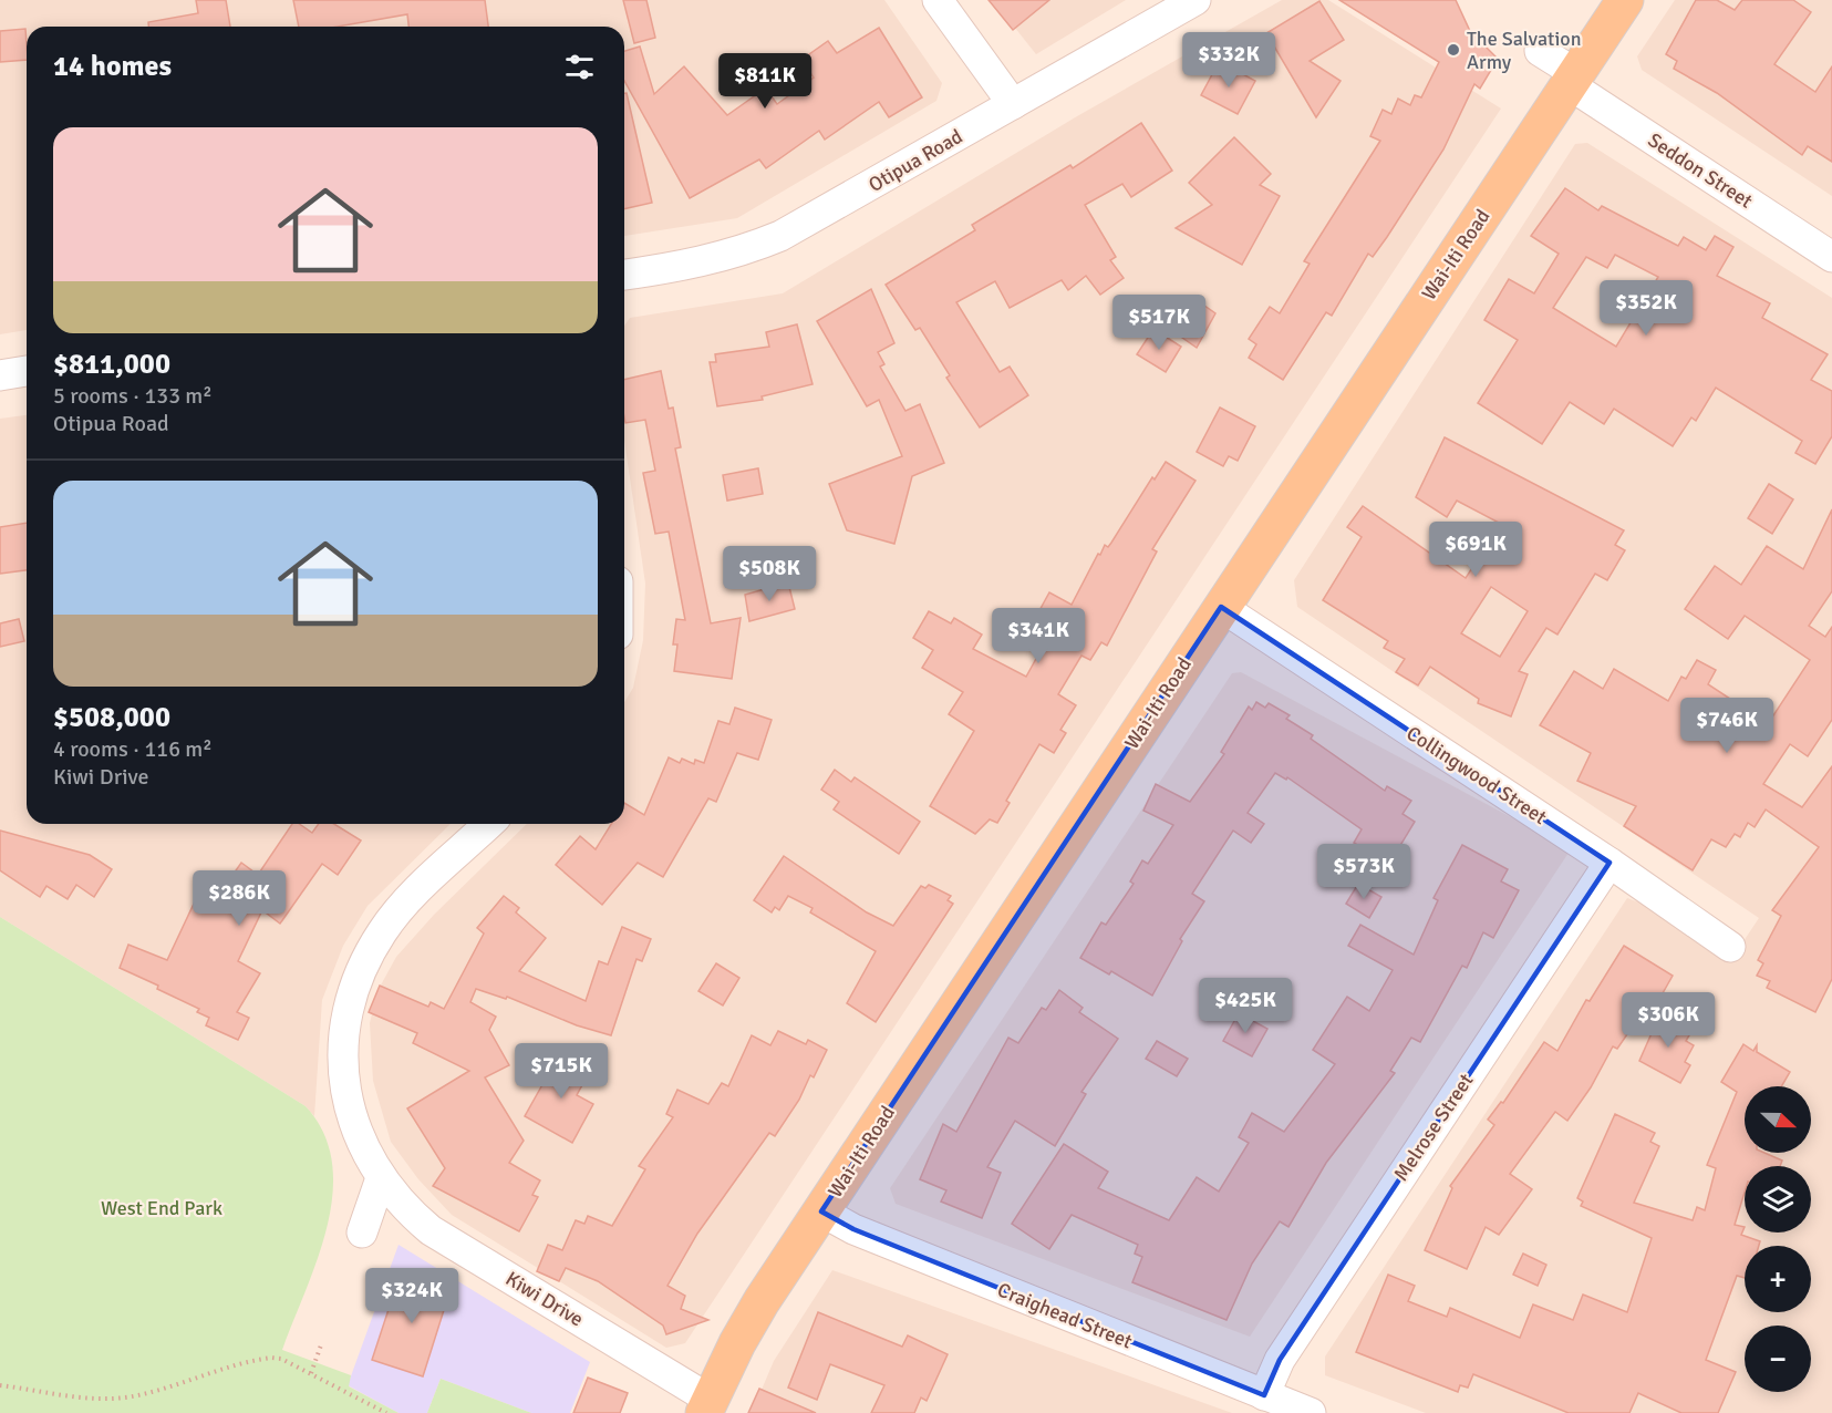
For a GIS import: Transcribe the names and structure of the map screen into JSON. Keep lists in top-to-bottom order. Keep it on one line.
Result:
{"streets":{"main road":["Wai-Iti Road"],"street":["Otipua Road","Seddon Street","Collingwood Street","Melrose Street","Kiwi Drive","Craighead Street"]},"crossings":[["Seddon Street","Wai-Iti Road"],["Wai-Iti Road","Collingwood Street"],["Wai-Iti Road","Kiwi Drive"],["Wai-Iti Road","Craighead Street"],["Collingwood Street","Melrose Street"],["Melrose Street","Craighead Street"]],"parks":["West End Park"],"places":["The Salvation Army"],"north":"right","page":{"heading":"14 homes","price":["$332K","$811K","$352K","$517K","$691K","$508K","$341K","$746K","$573K","$286K","$425K","$306K","$715K","$324K"],"list":[{"name":"$811,000","note":"5 rooms · 133 m² · Otipua Road"},{"name":"$508,000","note":"4 rooms · 116 m² · Kiwi Drive"}],"map_buttons":["+","−"]}}
